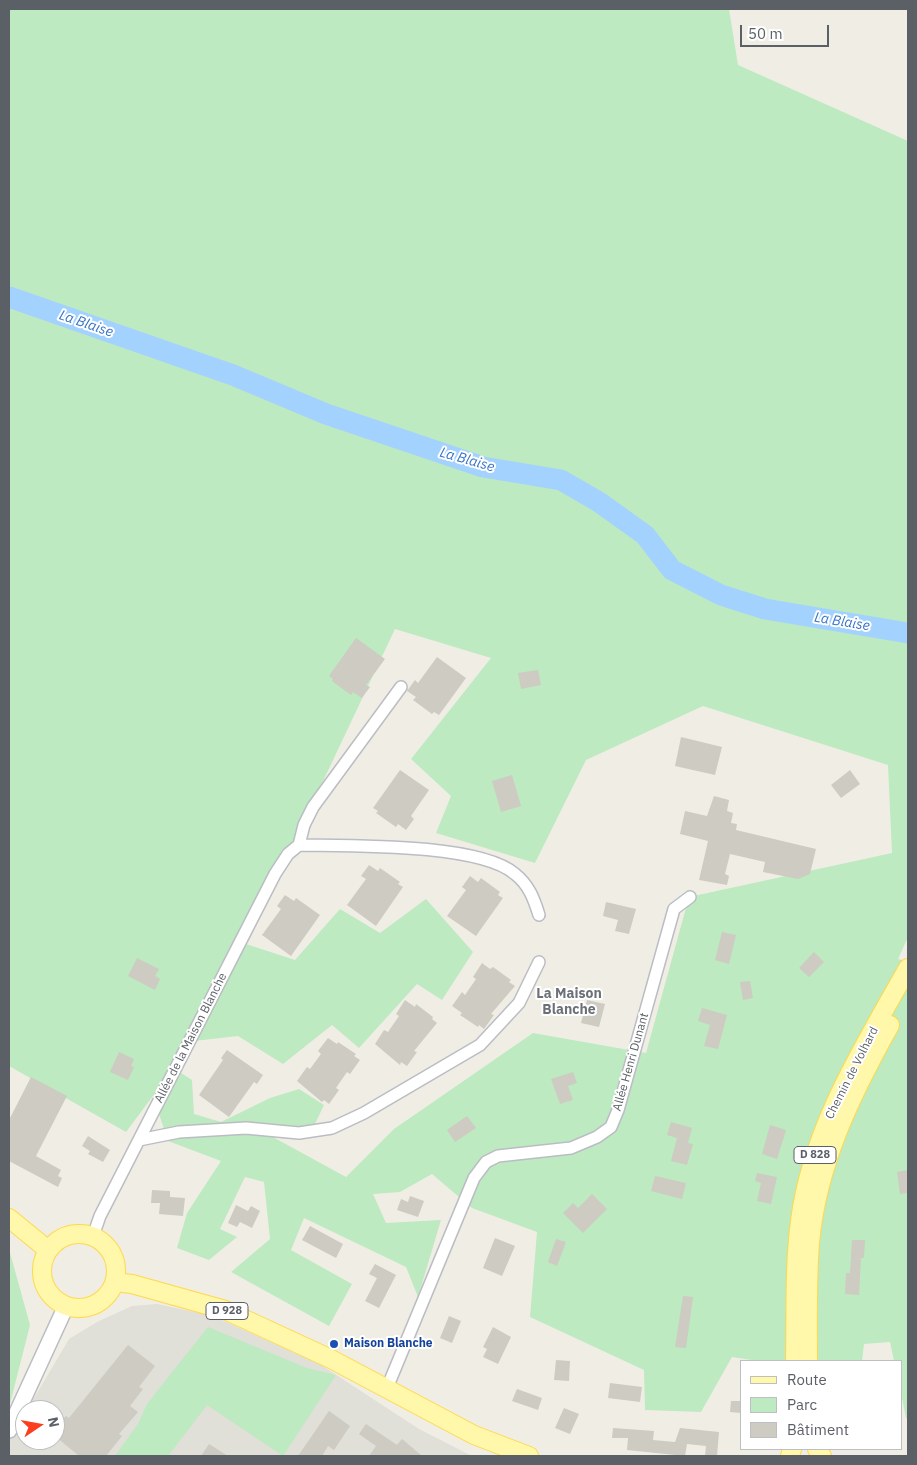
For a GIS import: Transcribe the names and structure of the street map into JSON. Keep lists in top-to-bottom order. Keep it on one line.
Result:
{"streets":{"main road":["Chemin de Volhard","D 828","D 928"],"street":["Allée de la Maison Blanche","Allée Henri Dunant"]},"crossings":[["Allée de la Maison Blanche","D 928"],["Allée Henri Dunant","D 928"]],"districts":["La Maison Blanche"],"water":["La Blaise"],"places":["Maison Blanche"],"legend":["Route","Parc","Bâtiment"],"scale_bar":"50 m","north":"right"}
